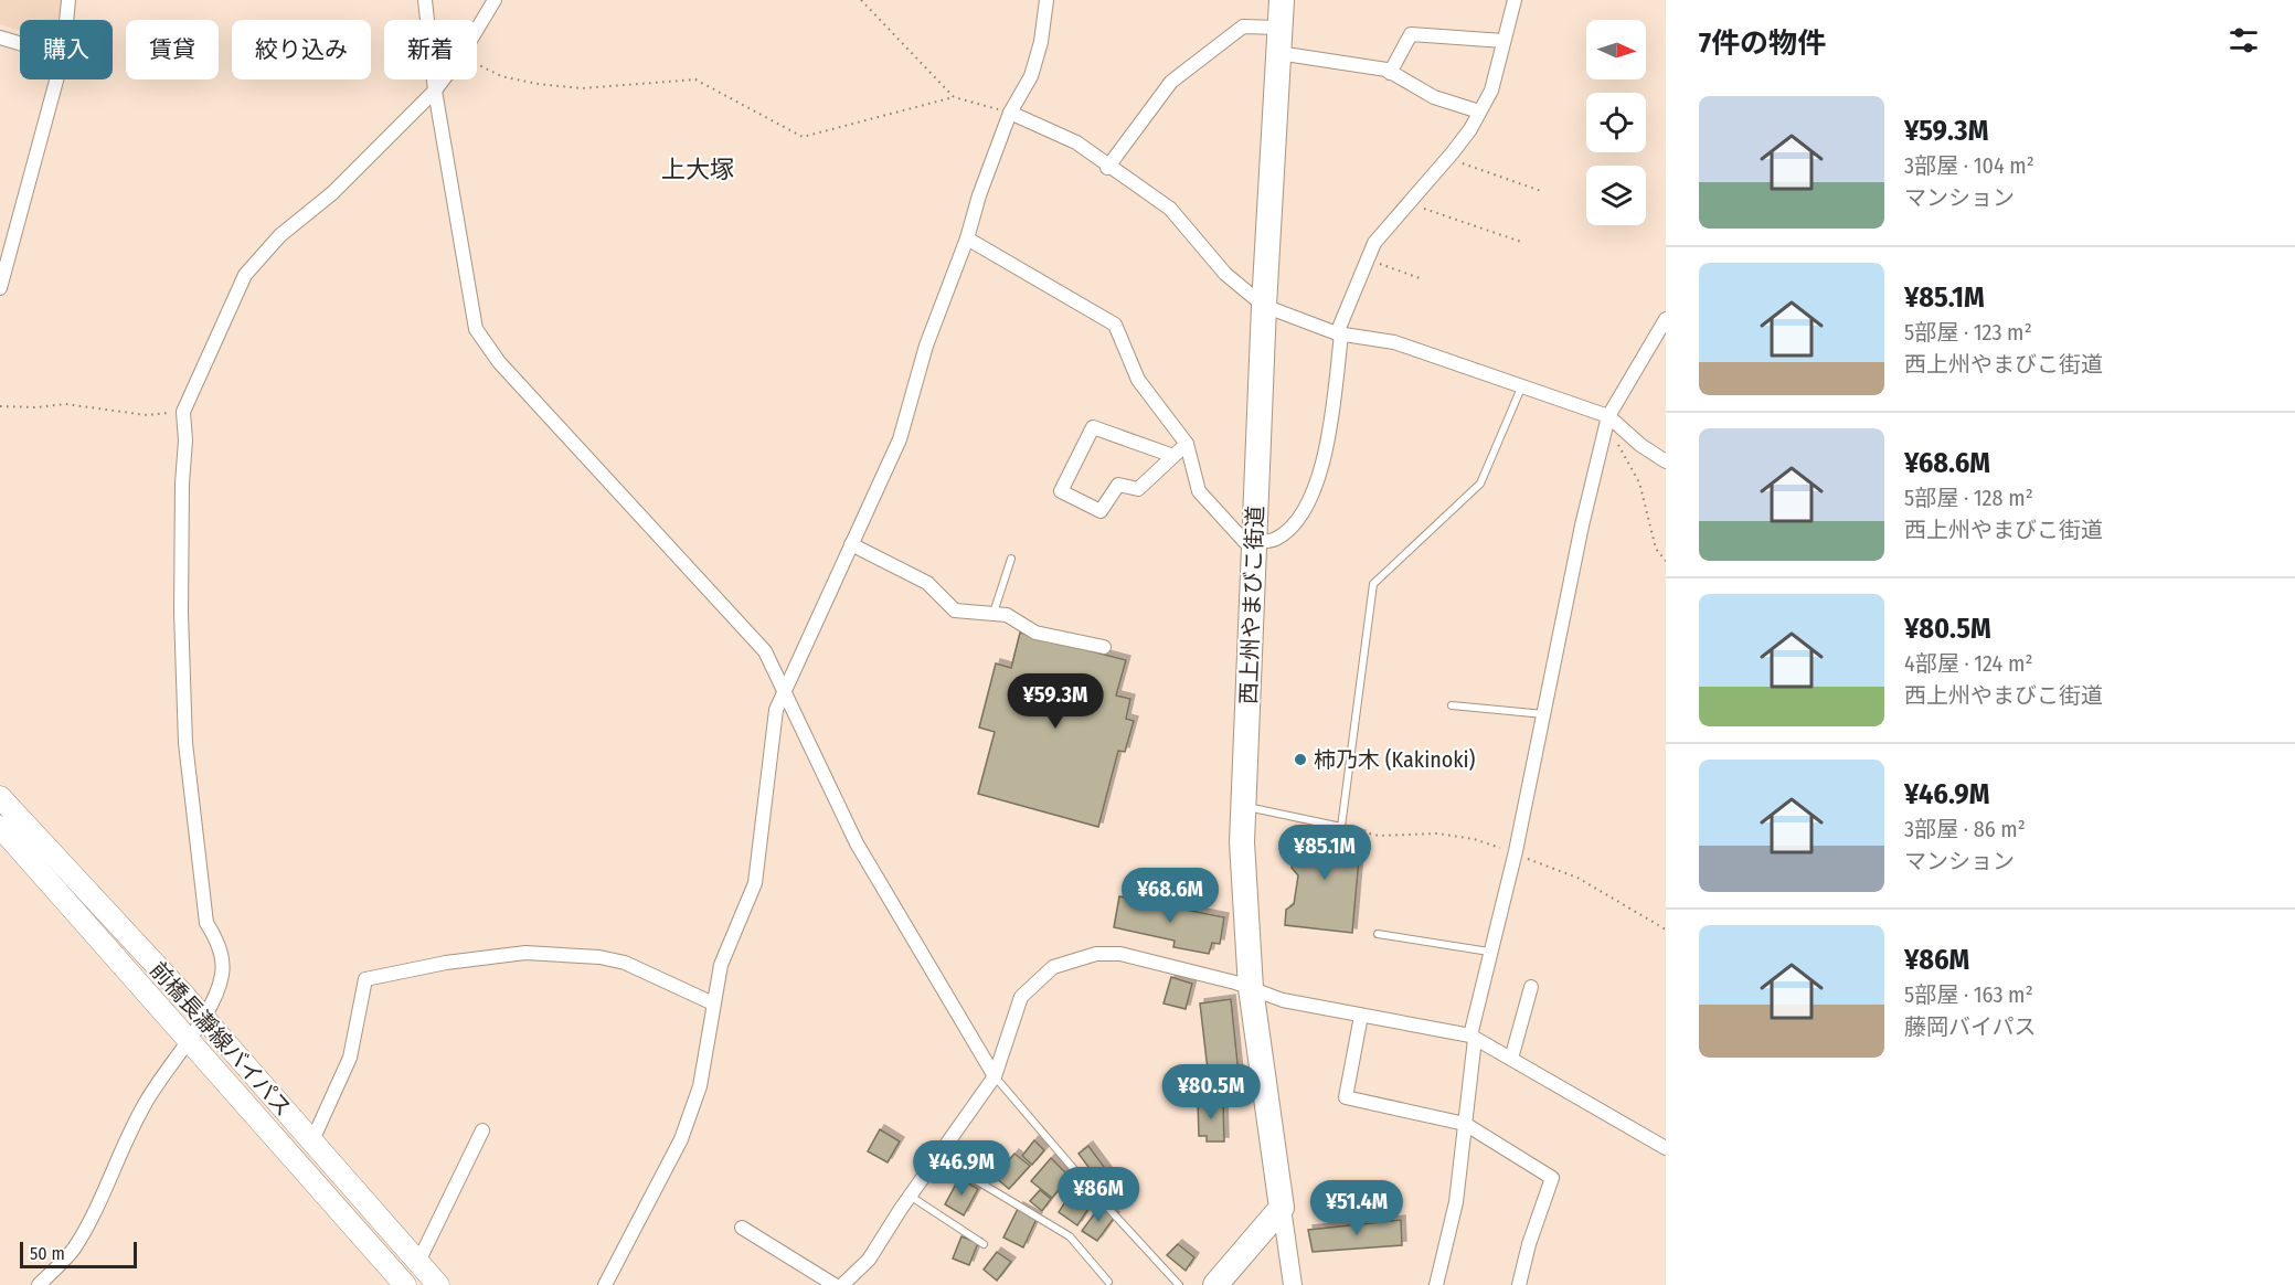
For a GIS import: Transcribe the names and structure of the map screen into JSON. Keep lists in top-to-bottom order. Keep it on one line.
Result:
{"streets":{"highway":["西上州やまびこ街道"],"main road":["前橋長瀞線バイパス"]},"districts":["上大塚"],"places":["柿乃木 (Kakinoki)"],"scale_bar":"50 m","north":"right","page":{"heading":"7件の物件","chip":["購入","賃貸","絞り込み","新着"],"list":[{"name":"¥59.3M","note":"3部屋 · 104 m² · マンション"},{"name":"¥85.1M","note":"5部屋 · 123 m² · 西上州やまびこ街道"},{"name":"¥68.6M","note":"5部屋 · 128 m² · 西上州やまびこ街道"},{"name":"¥80.5M","note":"4部屋 · 124 m² · 西上州やまびこ街道"},{"name":"¥46.9M","note":"3部屋 · 86 m² · マンション"},{"name":"¥86M","note":"5部屋 · 163 m² · 藤岡バイパス"}],"price":["¥59.3M","¥85.1M","¥68.6M","¥80.5M","¥46.9M","¥86M","¥51.4M"],"scale":"50 m"}}
